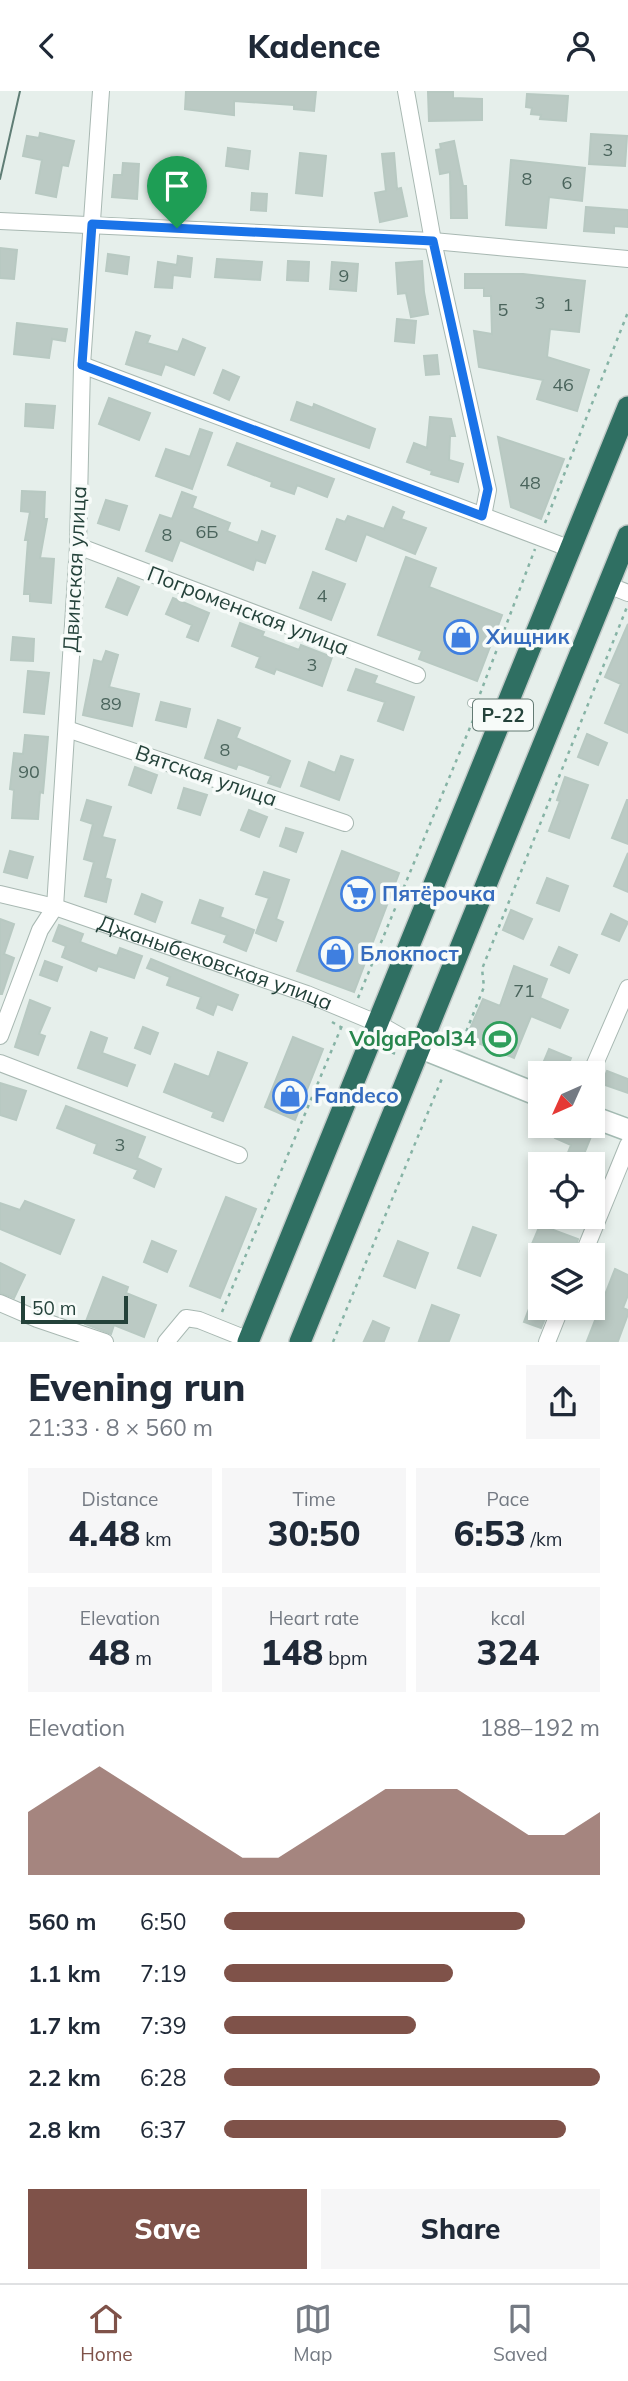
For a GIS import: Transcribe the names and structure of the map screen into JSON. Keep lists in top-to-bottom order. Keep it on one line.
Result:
{"streets":{"highway":["Р-22"],"main road":["Джаныбековская улица"],"street":["Двинская улица","Погроменская улица","Вятская улица"]},"crossings":[["Двинская улица","Погроменская улица"],["Двинская улица","Вятская улица"],["Двинская улица","Джаныбековская улица"],["Р-22","Джаныбековская улица"]],"places":{"shop":["Хищник","Блокпост","Fandeco"],"supermarket":["Пятёрочка"],"sports":["VolgaPool34"]},"house_numbers":["3","8","6","9","3","1","5","46","48","6Б","8","4","3","89","8","90","71","3"],"scale_bar":"50 m","north":"bottom left","page":{"header":"Kadence","scale":"50 m","heading":["Evening run","21:33 · 8 × 560 m"],"stats":[["Distance","4.48 km"],["Time","30:50"],["Pace","6:53 /km"],["Elevation","48 m"],["Heart rate","148 bpm"],["kcal","324"]],"chart":["Elevation","188–192 m"],"list":[{"name":"560 m","note":"6:50"},{"name":"1.1 km","note":"7:19"},{"name":"1.7 km","note":"7:39"},{"name":"2.2 km","note":"6:28"},{"name":"2.8 km","note":"6:37"}],"buttons":["Save","Share"],"tabs":["Home","Map","Saved"]}}
